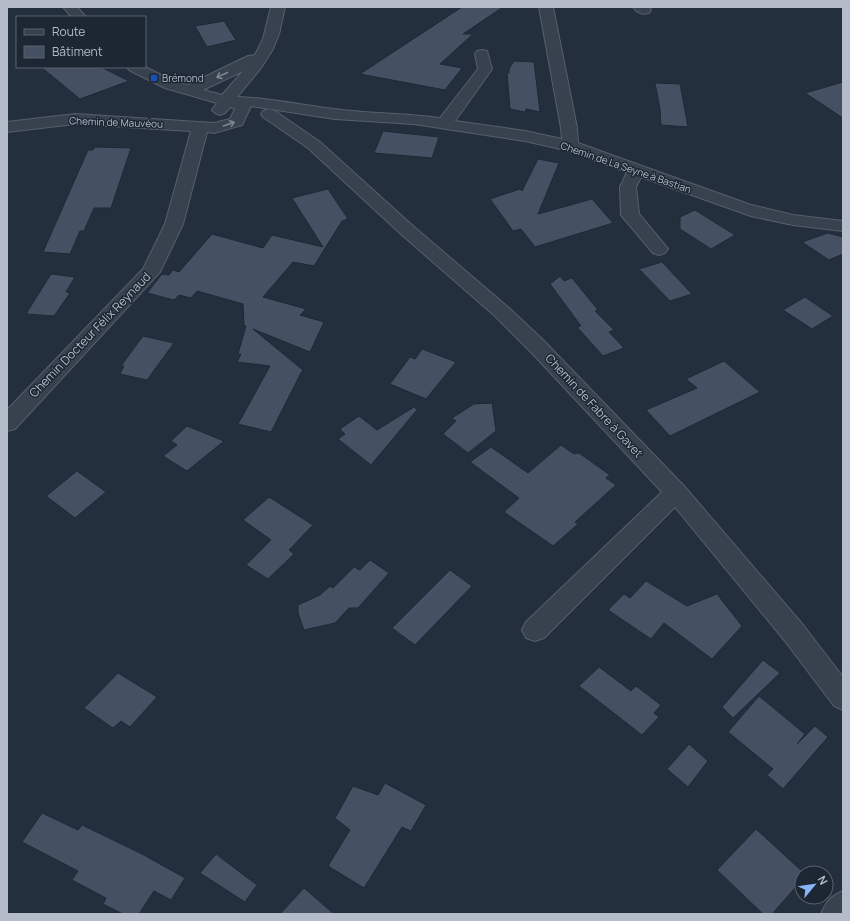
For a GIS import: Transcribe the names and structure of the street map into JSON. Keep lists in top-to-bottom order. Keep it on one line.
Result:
{"streets":{"street":["Chemin de Mauvéou","Chemin de La Seyne à Bastian","Chemin Docteur Félix Reynaud","Chemin de Fabre à Gavet"]},"crossings":[["Chemin de Mauvéou","Chemin Docteur Félix Reynaud"],["Chemin de La Seyne à Bastian","Chemin de Fabre à Gavet"]],"places":{"transit":["Brémond"]},"legend":["Route","Bâtiment"],"north":"top right"}
